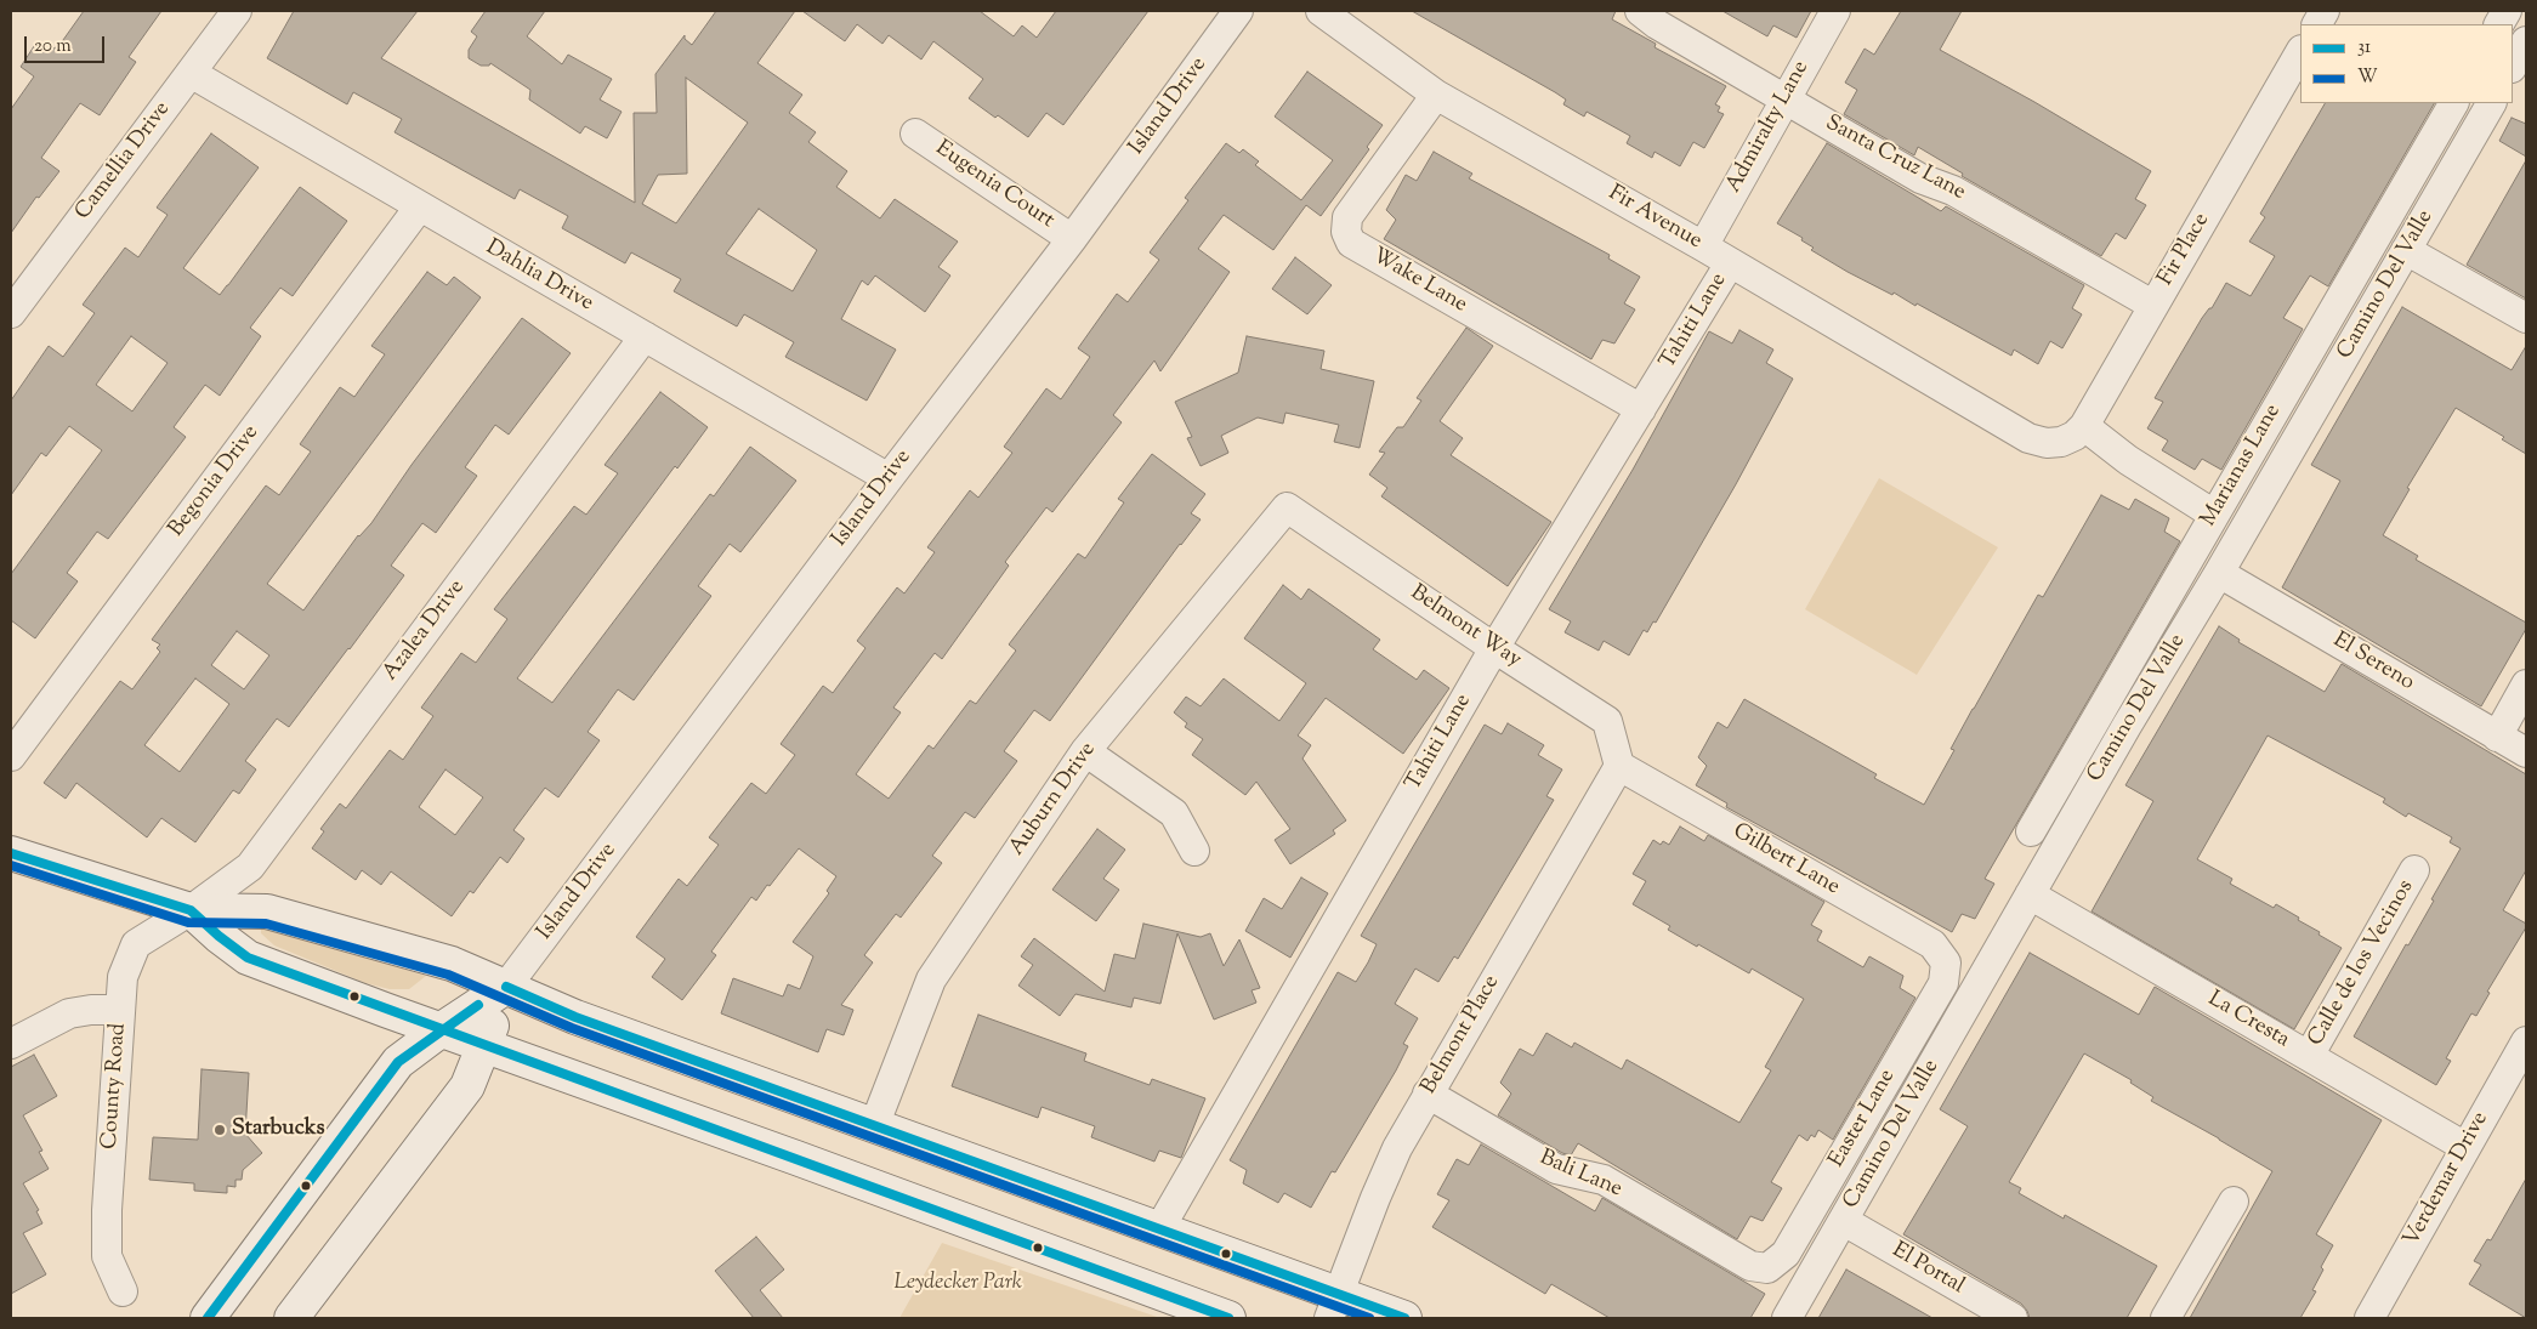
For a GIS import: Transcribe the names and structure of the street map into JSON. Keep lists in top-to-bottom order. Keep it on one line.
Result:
{"streets":{"main road":["Island Drive"],"street":["Admiralty Lane","Santa Cruz Lane","Camellia Drive","Eugenia Court","Fir Avenue","Fir Place","Dahlia Drive","Wake Lane","Camino Del Valle","Tahiti Lane","Marianas Lane","Begonia Drive","Belmont Way","Azalea Drive","El Sereno","Auburn Drive","Gilbert Lane","Calle de los Vecinos","La Cresta","Belmont Place","County Road","Easter Lane","Bali Lane","Verdemar Drive","El Portal"]},"crossings":[["Island Drive","Eugenia Court"],["Island Drive","Dahlia Drive"],["Admiralty Lane","Santa Cruz Lane"],["Admiralty Lane","Fir Avenue"],["Santa Cruz Lane","Fir Place"],["Camellia Drive","Dahlia Drive"],["Fir Avenue","Fir Place"],["Fir Avenue","Wake Lane"],["Fir Avenue","Tahiti Lane"],["Dahlia Drive","Begonia Drive"],["Dahlia Drive","Azalea Drive"],["Wake Lane","Tahiti Lane"],["Camino Del Valle","El Sereno"],["Camino Del Valle","La Cresta"],["Camino Del Valle","El Portal"],["Tahiti Lane","Belmont Way"],["Belmont Way","Auburn Drive"],["Belmont Way","Gilbert Lane"],["Belmont Way","Belmont Place"],["Azalea Drive","County Road"],["Gilbert Lane","Belmont Place"],["Gilbert Lane","Easter Lane"],["Calle de los Vecinos","La Cresta"],["La Cresta","Verdemar Drive"],["Belmont Place","Bali Lane"],["Easter Lane","Bali Lane"]],"parks":["Leydecker Park"],"places":["Starbucks"],"lines":["transit line 31","transit line W"],"legend":["31","W"],"scale_bar":"20 m"}
